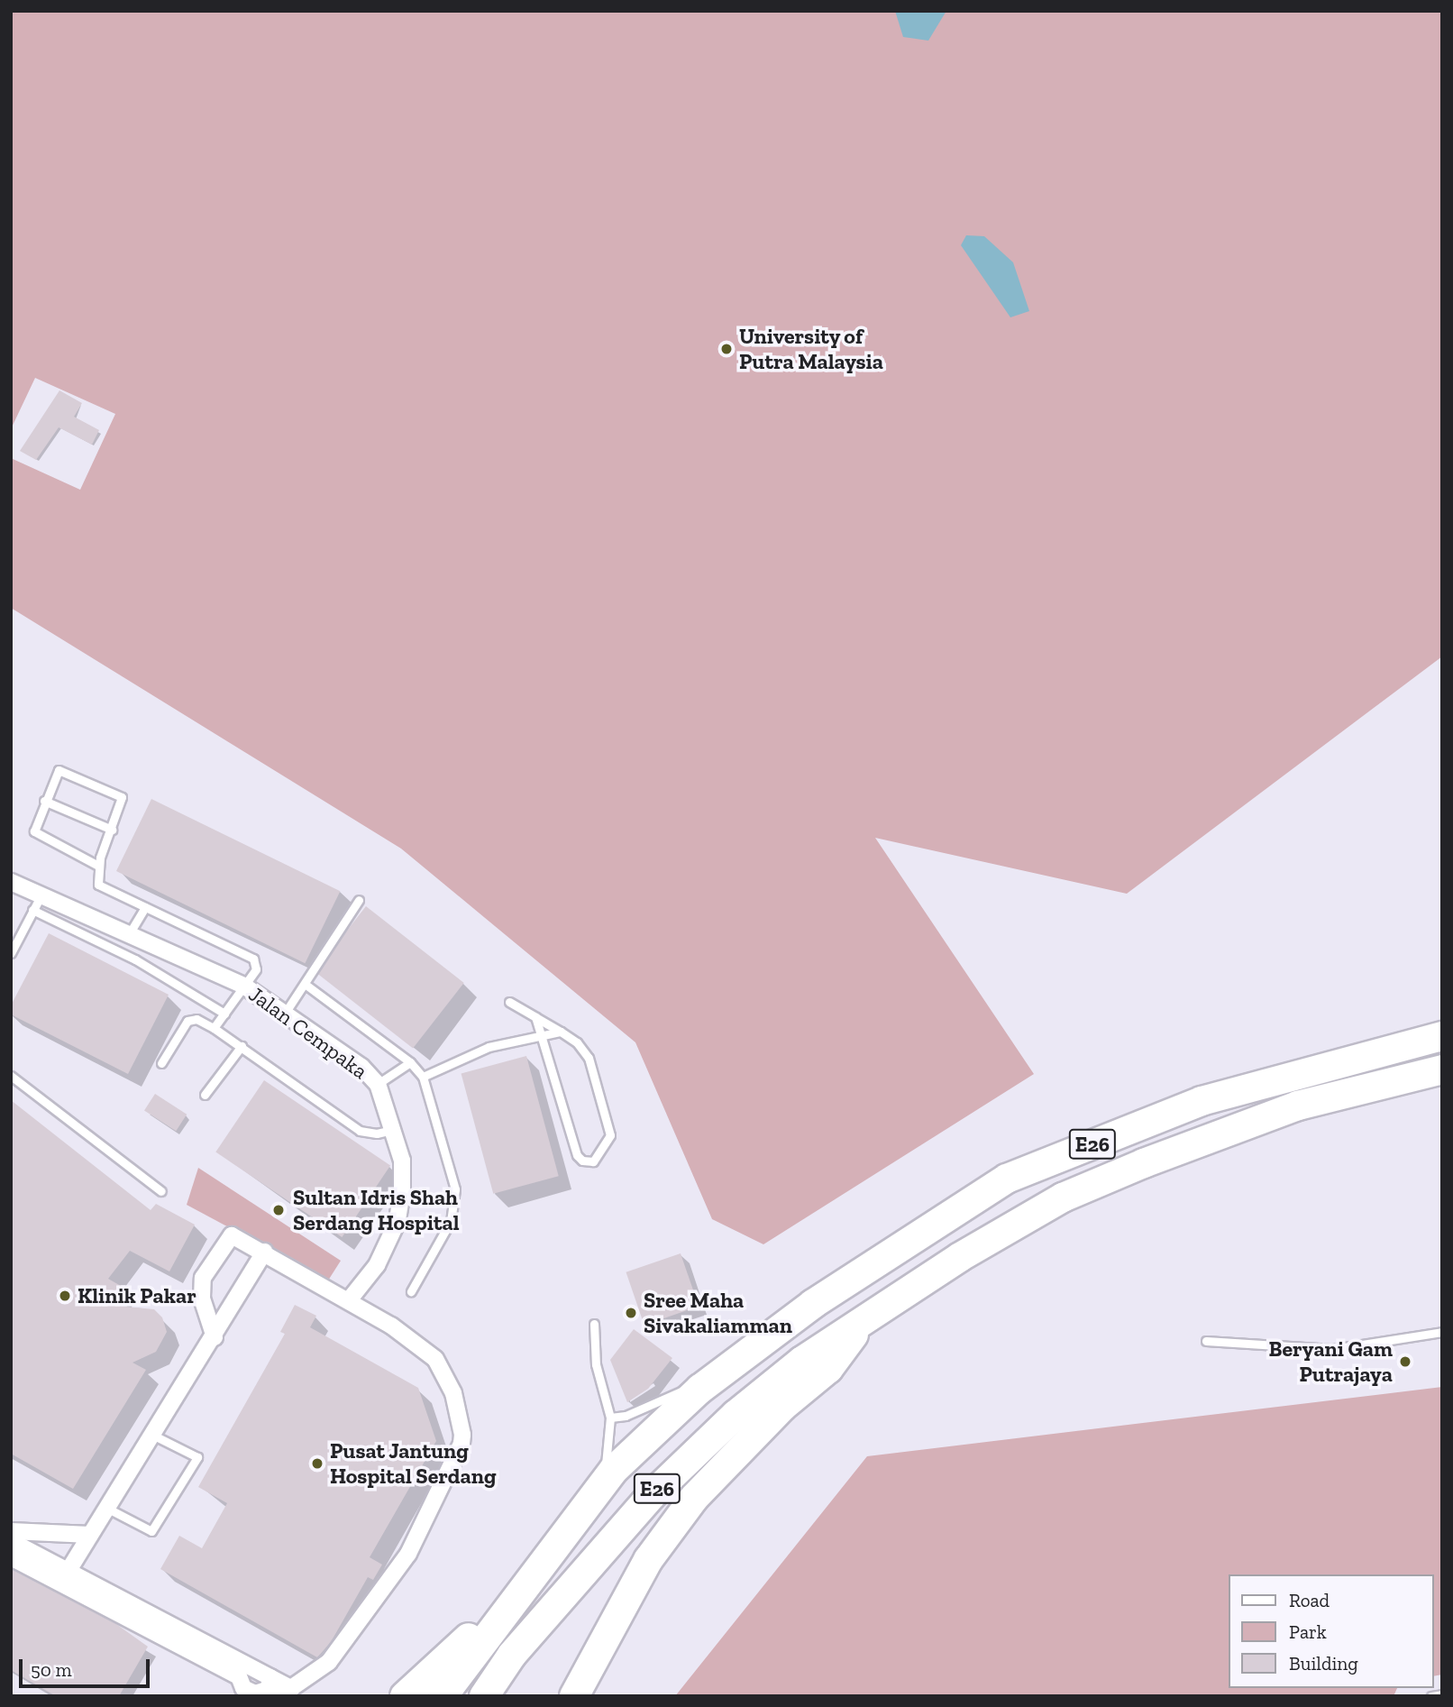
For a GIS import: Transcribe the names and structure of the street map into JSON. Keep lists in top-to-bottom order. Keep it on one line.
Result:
{"streets":{"highway":["E26"],"street":["Jalan Cempaka"]},"places":["University of Putra Malaysia","Sultan Idris Shah Serdang Hospital","Klinik Pakar","Sree Maha Sivakaliamman","Beryani Gam Putrajaya","Pusat Jantung Hospital Serdang"],"legend":["Road","Park","Building"],"scale_bar":"50 m"}
